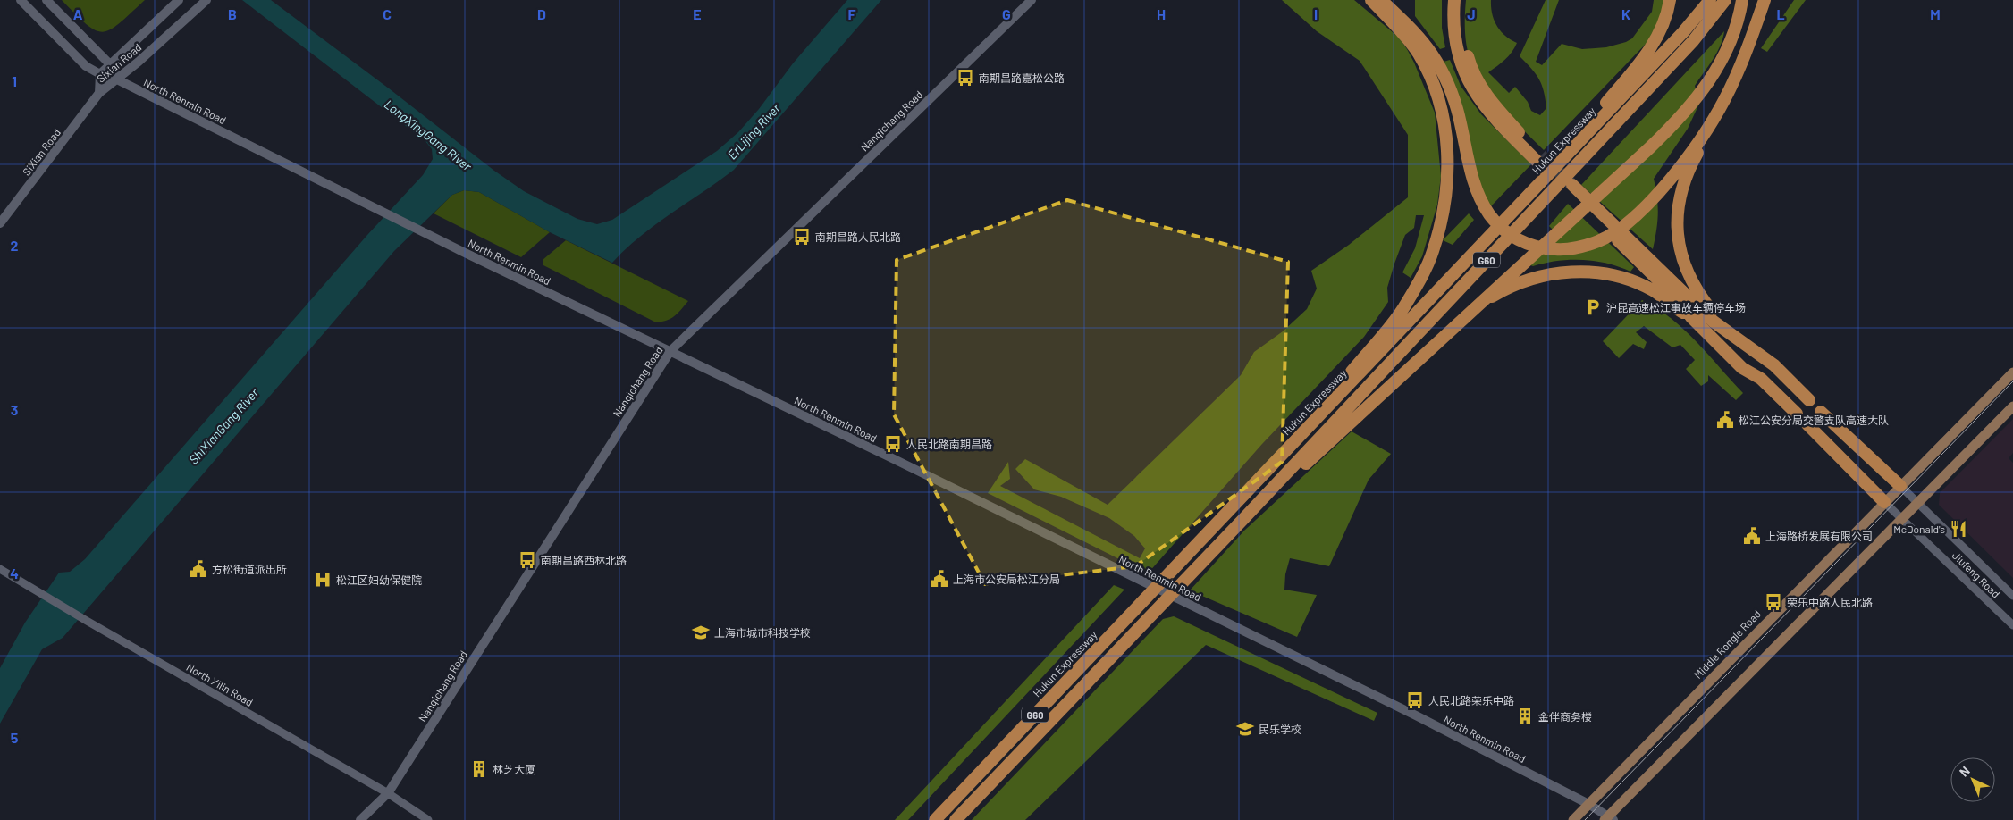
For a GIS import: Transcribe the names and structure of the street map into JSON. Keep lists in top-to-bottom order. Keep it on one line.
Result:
{"streets":{"highway":["Hukun Expressway","G60"],"main road":["Sixian Road","North Renmin Road","Nanqichang Road","SiXian Road","Middle Rongle Road"],"street":["Jiufeng Road","North Xilin Road"]},"crossings":[["Sixian Road","North Renmin Road"],["Sixian Road","SiXian Road"],["North Renmin Road","Nanqichang Road"],["North Renmin Road","Middle Rongle Road"],["Nanqichang Road","North Xilin Road"],["Jiufeng Road","Middle Rongle Road"]],"water":["ErLijing River","LongXingGang River","ShiXianGang River"],"places":{"bus stop":["南期昌路嘉松公路","南期昌路人民北路","人民北路南期昌路","南期昌路西林北路","荣乐中路人民北路","人民北路荣乐中路"],"parking":["沪昆高速松江事故车辆停车场"],"public building":["松江公安分局交警支队高速大队","上海路桥发展有限公司","方松街道派出所","上海市公安局松江分局"],"restaurant":["McDonald's"],"hospital":["松江区妇幼保健院"],"school or university":["上海市城市科技学校","民乐学校"],"building":["金伴商务楼","林芝大厦"]},"north":"top left","grid":{"columns":["A","B","C","D","E","F","G","H","I","J","K","L","M"],"rows":["1","2","3","4","5"]}}
